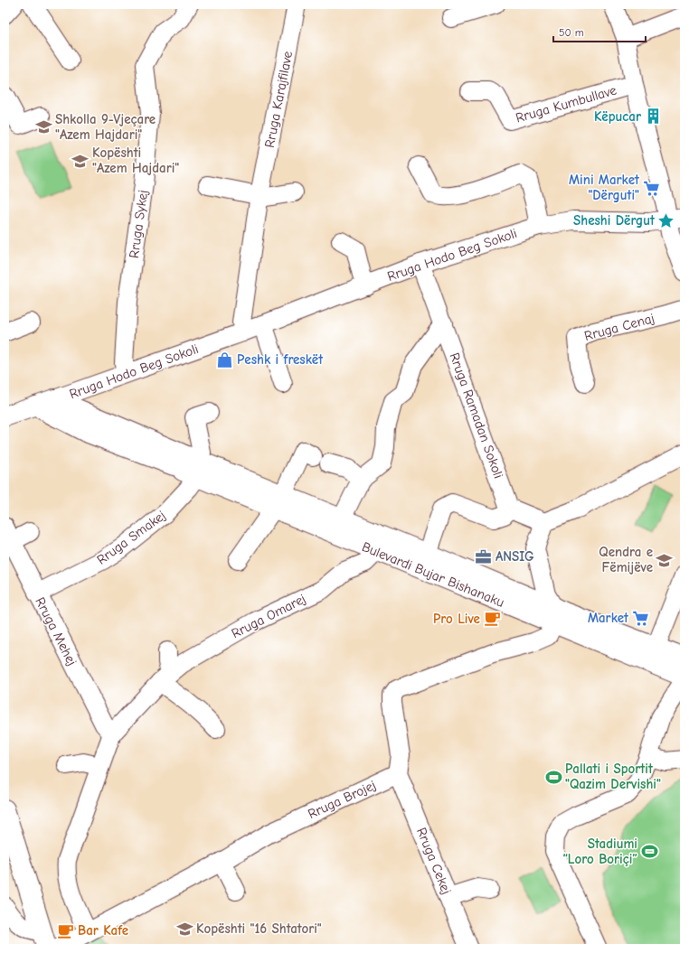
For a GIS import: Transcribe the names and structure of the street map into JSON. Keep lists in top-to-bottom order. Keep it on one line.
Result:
{"streets":{"main road":["Rruga Hodo Beg Sokoli","Bulevardi Bujar Bishanaku"],"street":["Rruga Karajfilave","Rruga Kumbullave","Rruga Sykej","Rruga Cenaj","Rruga Ramadan Sokoli","Rruga Smakej","Rruga Omarej","Rruga Mehej","Rruga Brojej","Rruga Cekej"]},"crossings":[["Rruga Karajfilave","Rruga Hodo Beg Sokoli"],["Rruga Kumbullave","Rruga Hodo Beg Sokoli"],["Rruga Sykej","Rruga Hodo Beg Sokoli"],["Rruga Hodo Beg Sokoli","Rruga Ramadan Sokoli"],["Rruga Hodo Beg Sokoli","Bulevardi Bujar Bishanaku"],["Rruga Smakej","Bulevardi Bujar Bishanaku"],["Rruga Smakej","Rruga Mehej"],["Bulevardi Bujar Bishanaku","Rruga Omarej"],["Rruga Omarej","Rruga Mehej"],["Rruga Omarej","Rruga Brojej"],["Rruga Brojej","Rruga Cekej"]],"places":{"building":["Këpucar"],"school or university":["Shkolla 9-Vjeçare \"Azem Hajdari\"","Kopështi \"Azem Hajdari\"","Qendra e Fëmijëve","Kopështi \"16 Shtatori\""],"supermarket":["Mini Market \"Dërguti\"","Market"],"place":["Sheshi Dërgut"],"shop":["Peshk i freskët"],"office":["ANSIG"],"cafe":["Pro Live","Bar Kafe"],"sports":["Pallati i Sportit \"Qazim Dervishi\"","Stadiumi “Loro Boriçi”"]},"scale_bar":"50 m"}
